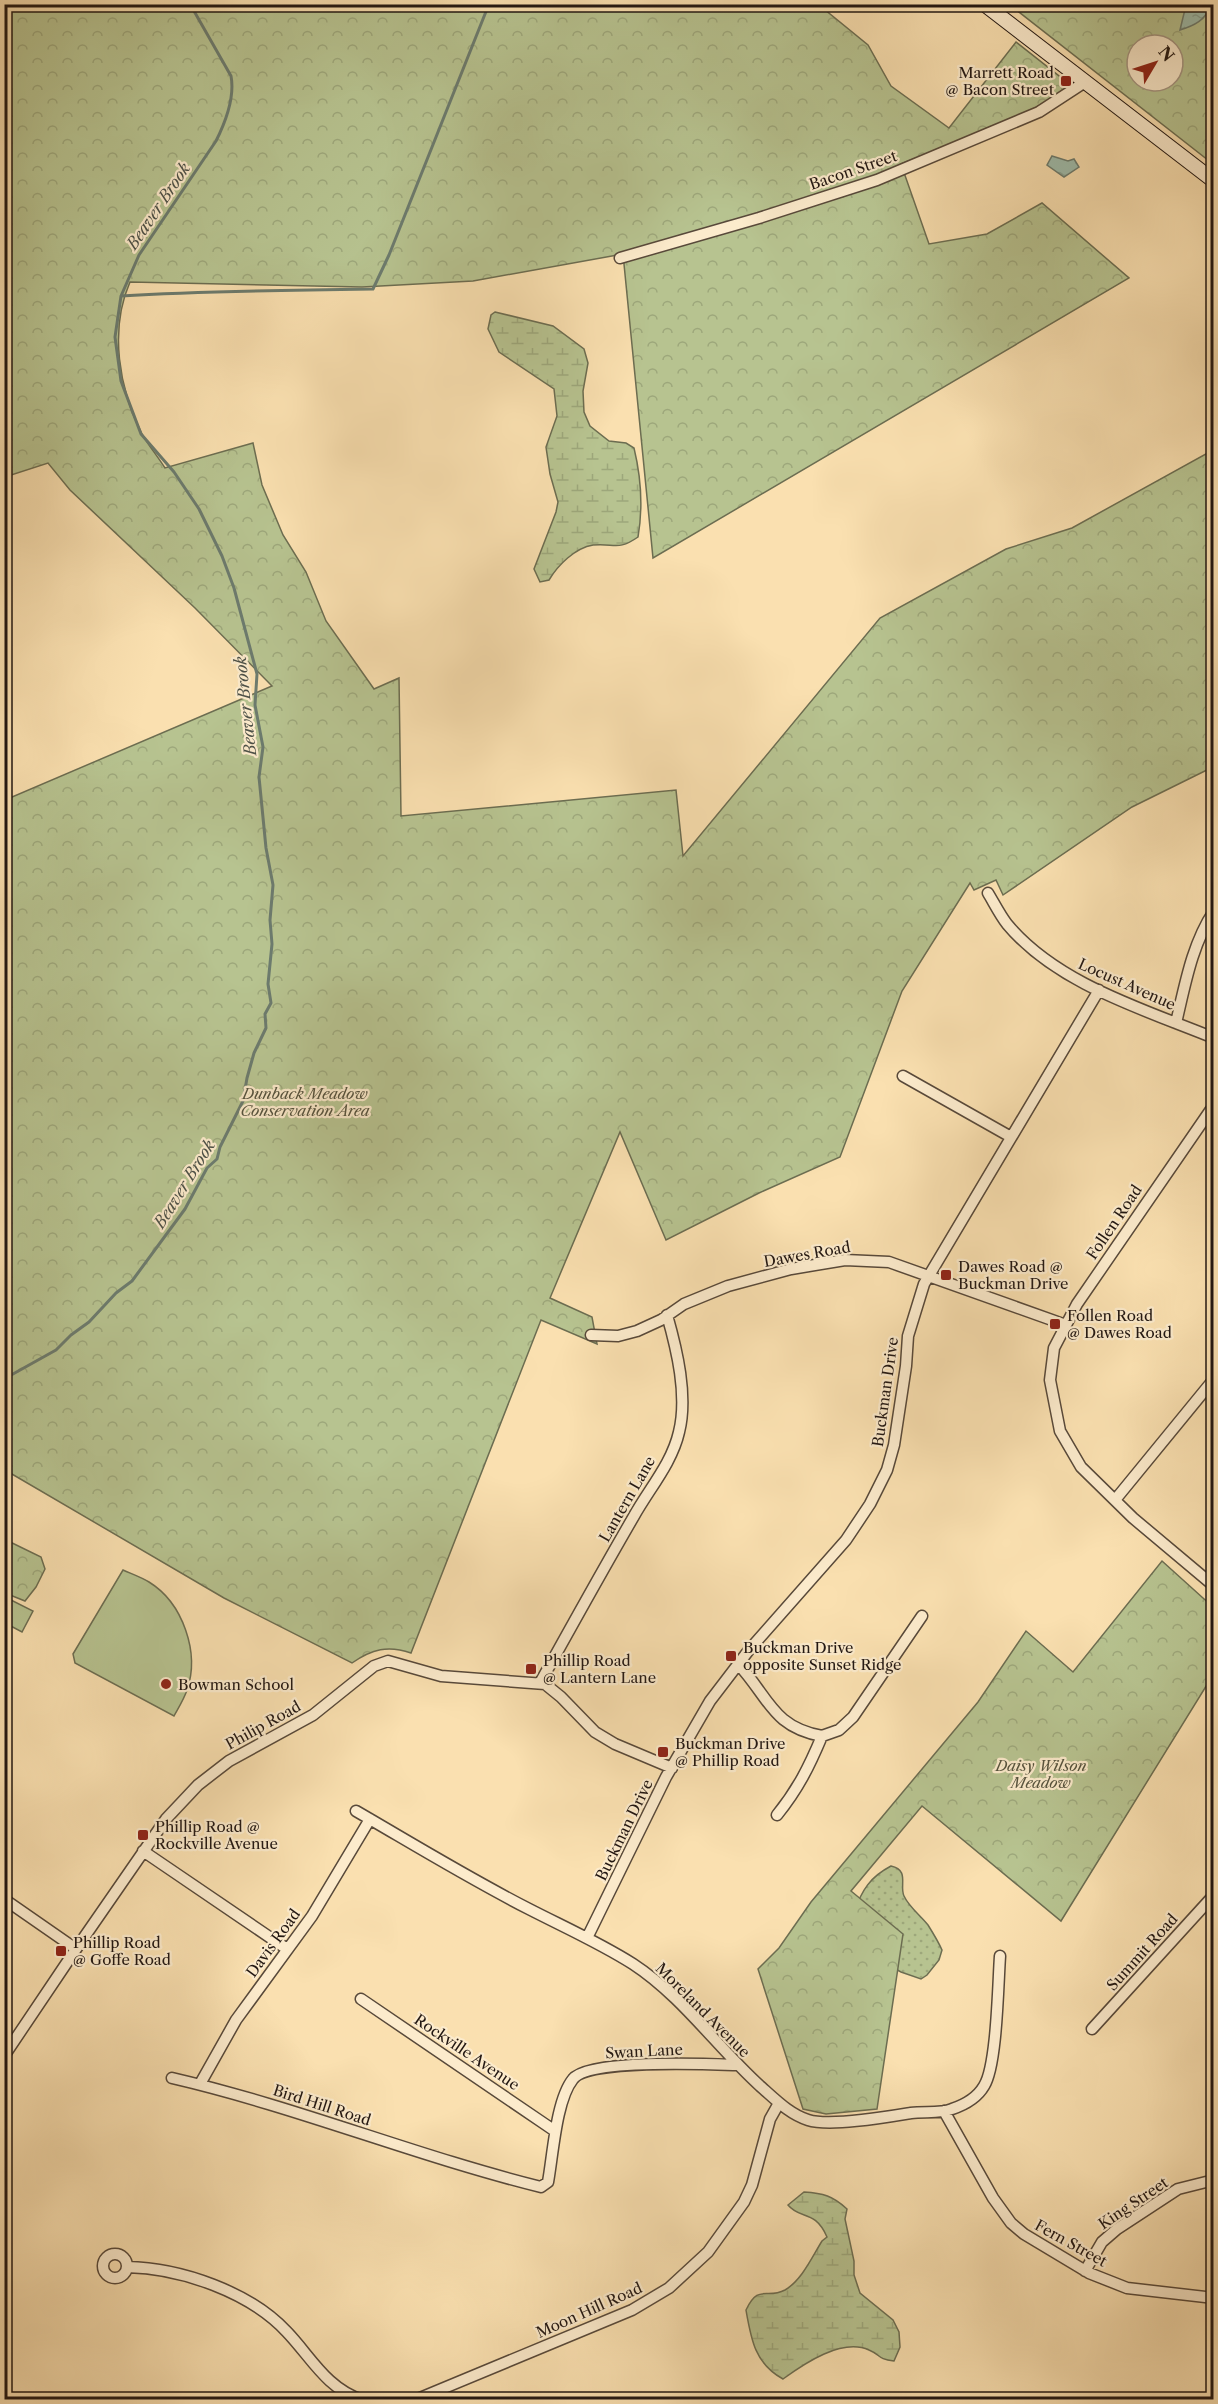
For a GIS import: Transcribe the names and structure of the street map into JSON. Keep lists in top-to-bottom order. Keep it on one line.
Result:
{"streets":{"street":["Bacon Street","Locust Avenue","Follen Road","Dawes Road","Buckman Drive","Lantern Lane","Philip Road","Davis Road","Summit Road","Moreland Avenue","Swan Lane","Rockville Avenue","Bird Hill Road","King Street","Fern Street","Moon Hill Road"]},"crossings":[["Locust Avenue","Buckman Drive"],["Follen Road","Dawes Road"],["Dawes Road","Buckman Drive"],["Dawes Road","Lantern Lane"],["Buckman Drive","Moreland Avenue"],["Lantern Lane","Philip Road"],["Davis Road","Moreland Avenue"],["Davis Road","Bird Hill Road"],["Moreland Avenue","Swan Lane"],["Moreland Avenue","Fern Street"],["Moreland Avenue","Moon Hill Road"],["Swan Lane","Rockville Avenue"],["Swan Lane","Bird Hill Road"],["King Street","Fern Street"]],"water":["Beaver Brook"],"parks":["Dunback Meadow Conservation Area","Daisy Wilson Meadow"],"places":{"transit":["Marrett Road @ Bacon Street","Dawes Road @ Buckman Drive","Follen Road @ Dawes Road","Buckman Drive opposite Sunset Ridge","Phillip Road @ Lantern Lane","Buckman Drive @ Phillip Road","Phillip Road @ Rockville Avenue","Phillip Road @ Goffe Road"],"other":["Bowman School"]},"north":"top right"}
